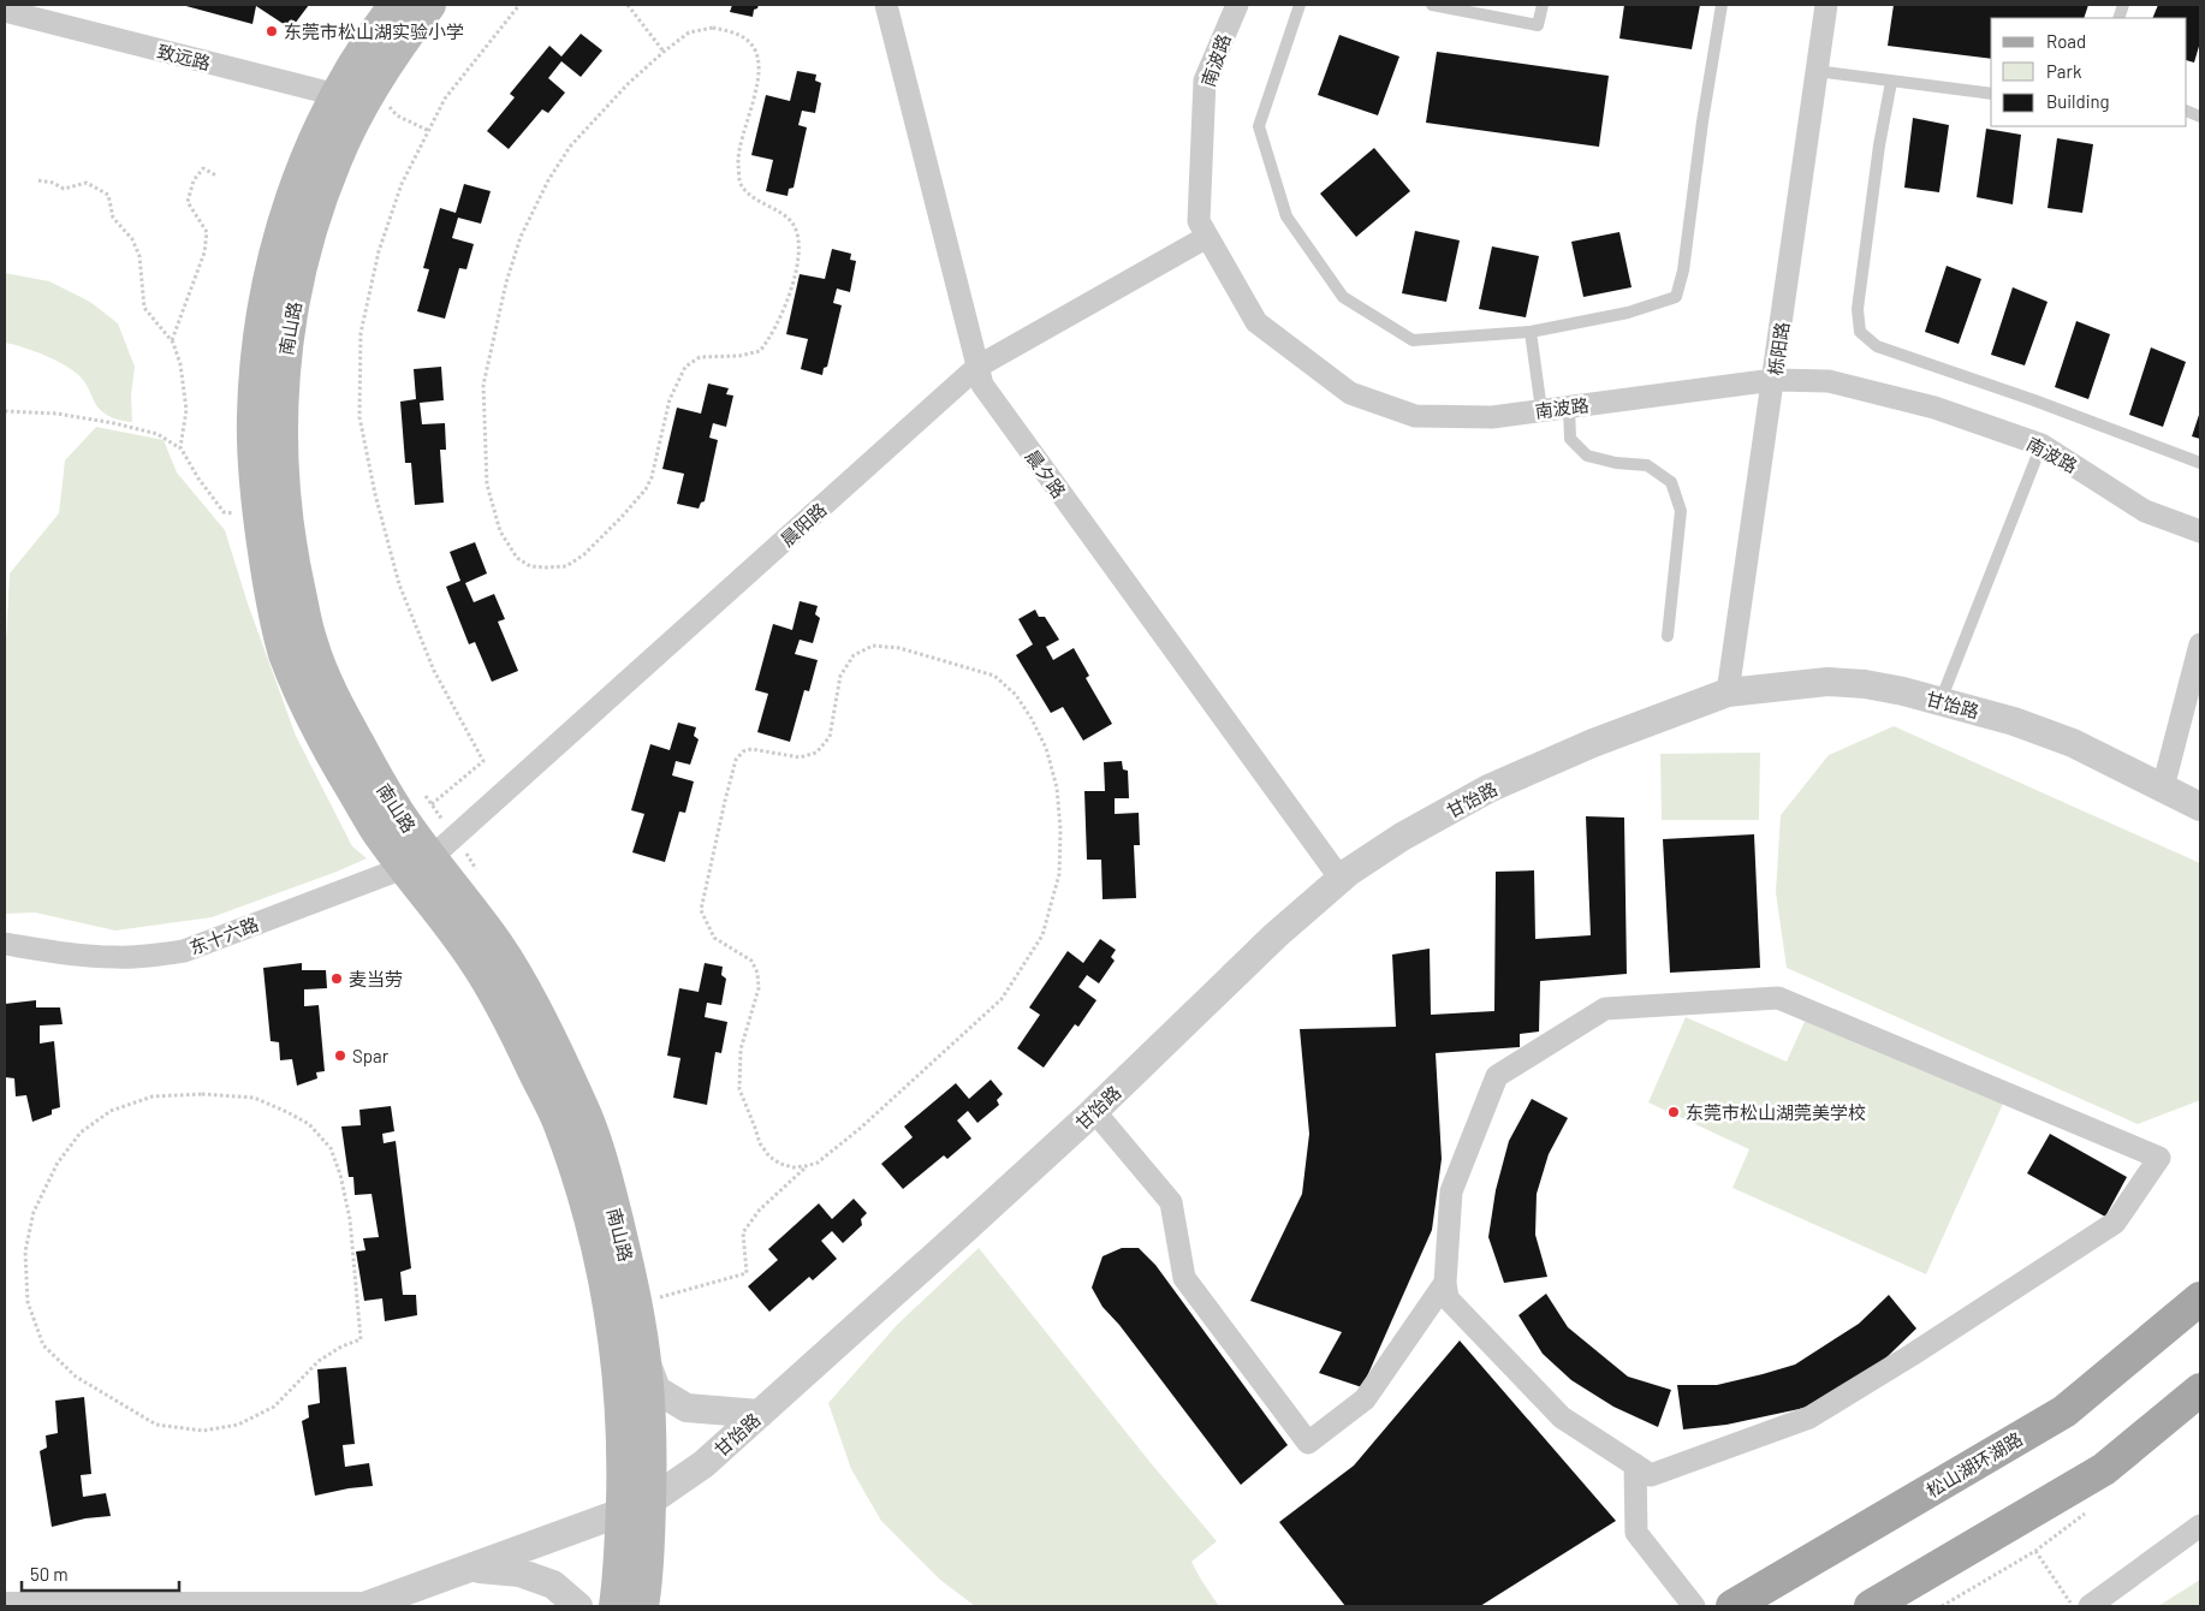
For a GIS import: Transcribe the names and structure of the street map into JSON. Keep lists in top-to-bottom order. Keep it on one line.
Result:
{"streets":{"main road":["南山路","松山湖环湖路"],"street":["致远路","南波路","栎阳路","晨夕路","晨阳路","甘饴路","东十六路"]},"crossings":[["致远路","南山路"],["南波路","栎阳路"],["南波路","晨阳路"],["南山路","晨阳路"],["南山路","甘饴路"],["南山路","东十六路"],["栎阳路","甘饴路"],["晨夕路","晨阳路"],["晨夕路","甘饴路"],["晨阳路","东十六路"]],"places":["东莞市松山湖实验小学","麦当劳","Spar","东莞市松山湖莞美学校"],"legend":["Road","Park","Building"],"scale_bar":"50 m"}
